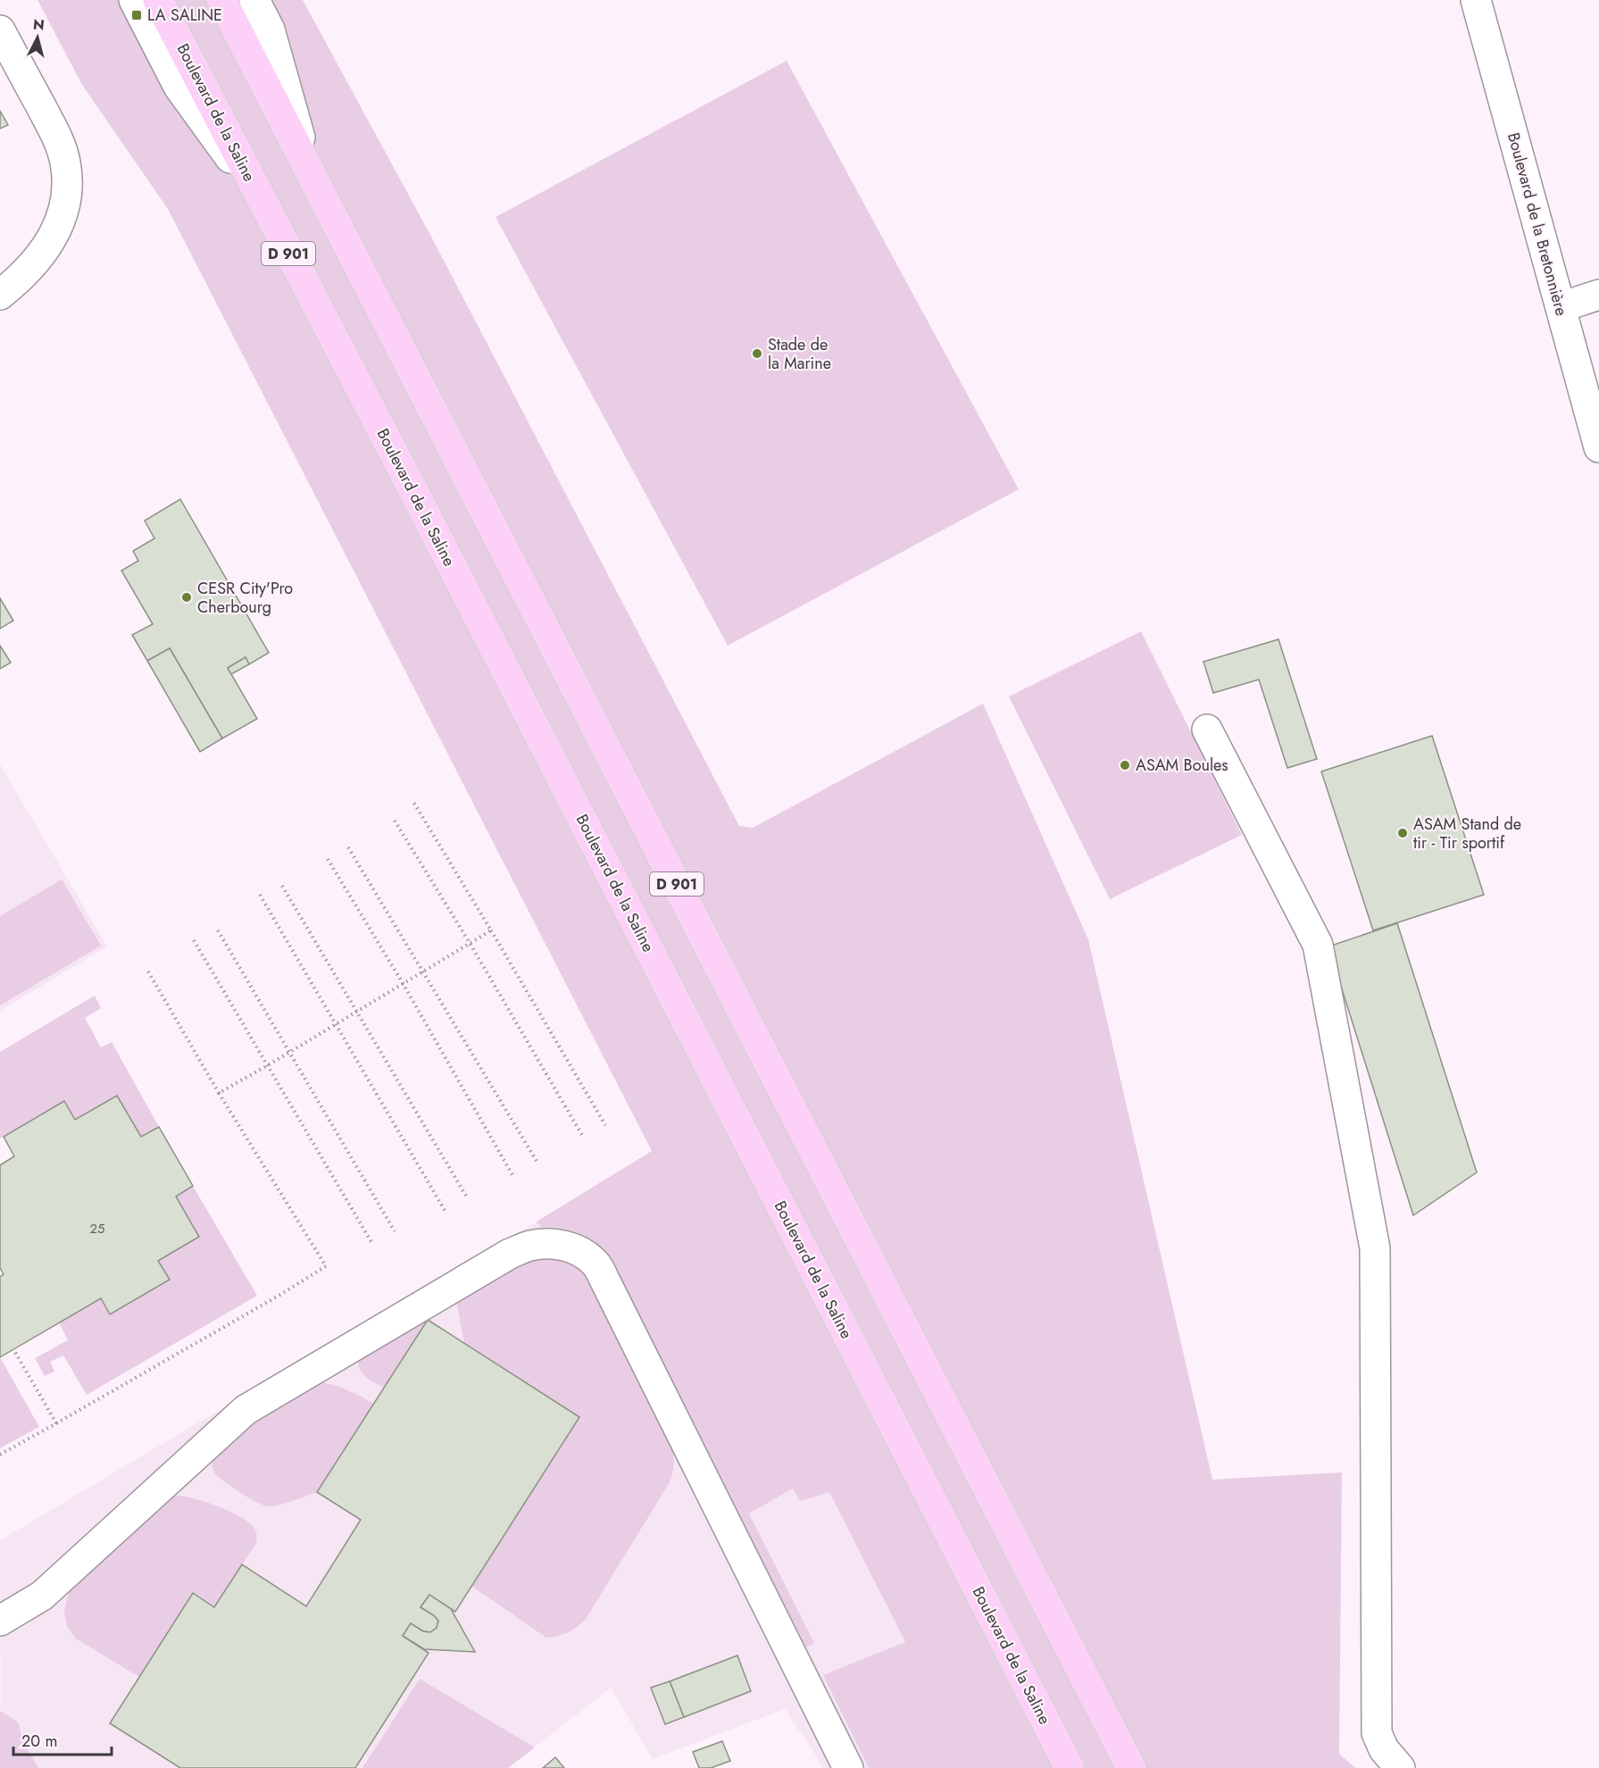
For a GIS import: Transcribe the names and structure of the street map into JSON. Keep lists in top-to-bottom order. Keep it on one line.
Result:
{"streets":{"main road":["Boulevard de la Saline","D 901"],"street":["Boulevard de la Bretonnière"]},"places":{"transit":["LA SALINE"],"other":["Stade de la Marine","CESR City'Pro Cherbourg","ASAM Boules","ASAM Stand de tir - Tir sportif"]},"house_numbers":["25"],"scale_bar":"20 m","north":"top"}
